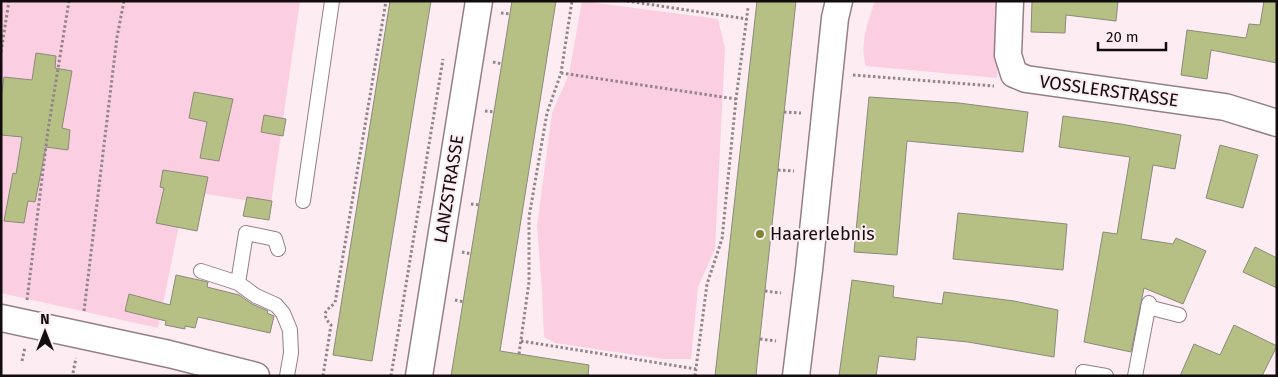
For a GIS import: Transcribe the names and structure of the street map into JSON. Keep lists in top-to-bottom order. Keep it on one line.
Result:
{"streets":{"street":["VOSSLERSTRASSE","LANZSTRASSE"]},"places":["Haarerlebnis"],"scale_bar":"20 m","north":"top"}
